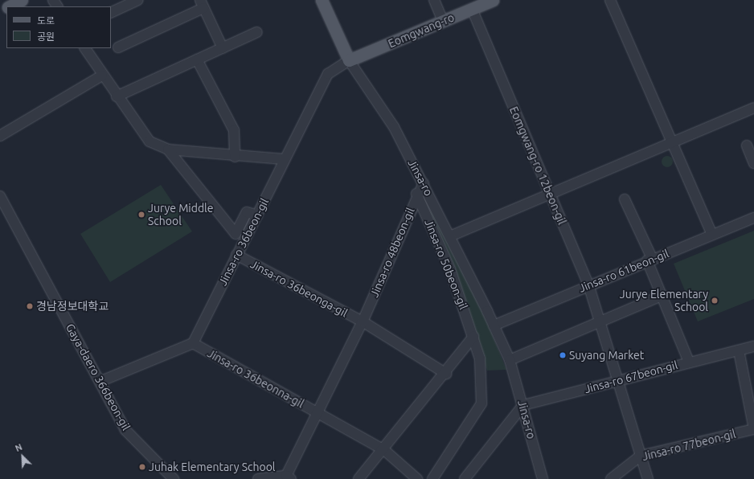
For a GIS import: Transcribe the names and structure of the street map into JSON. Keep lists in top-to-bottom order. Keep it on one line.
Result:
{"streets":{"main road":["Eomgwang-ro","Jinsa-ro"],"street":["Eomgwang-ro 12beon-gil","Jinsa-ro 36beon-gil","Jinsa-ro 48beon-gil","Jinsa-ro 50beon-gil","Jinsa-ro 61beon-gil","Jinsa-ro 36beonga-gil","Gaya-daero 366beon-gil","Jinsa-ro 67beon-gil","Jinsa-ro 36beonna-gil","Jinsa-ro 77beon-gil"]},"crossings":[["Eomgwang-ro","Eomgwang-ro 12beon-gil"],["Eomgwang-ro","Jinsa-ro"],["Eomgwang-ro","Jinsa-ro 36beon-gil"],["Eomgwang-ro 12beon-gil","Jinsa-ro 61beon-gil"],["Eomgwang-ro 12beon-gil","Jinsa-ro 67beon-gil"],["Eomgwang-ro 12beon-gil","Jinsa-ro 77beon-gil"],["Jinsa-ro","Jinsa-ro 36beon-gil"],["Jinsa-ro","Jinsa-ro 48beon-gil"],["Jinsa-ro","Jinsa-ro 61beon-gil"],["Jinsa-ro","Jinsa-ro 67beon-gil"],["Jinsa-ro 36beon-gil","Jinsa-ro 36beonga-gil"],["Jinsa-ro 36beon-gil","Jinsa-ro 36beonna-gil"],["Jinsa-ro 48beon-gil","Jinsa-ro 50beon-gil"],["Jinsa-ro 48beon-gil","Jinsa-ro 36beonga-gil"],["Jinsa-ro 48beon-gil","Jinsa-ro 36beonna-gil"]],"places":["Jurye Middle School","Jurye Elementary School","경남정보대학교","Suyang Market","Juhak Elementary School"],"legend":["도로","공원"],"north":"top left"}
